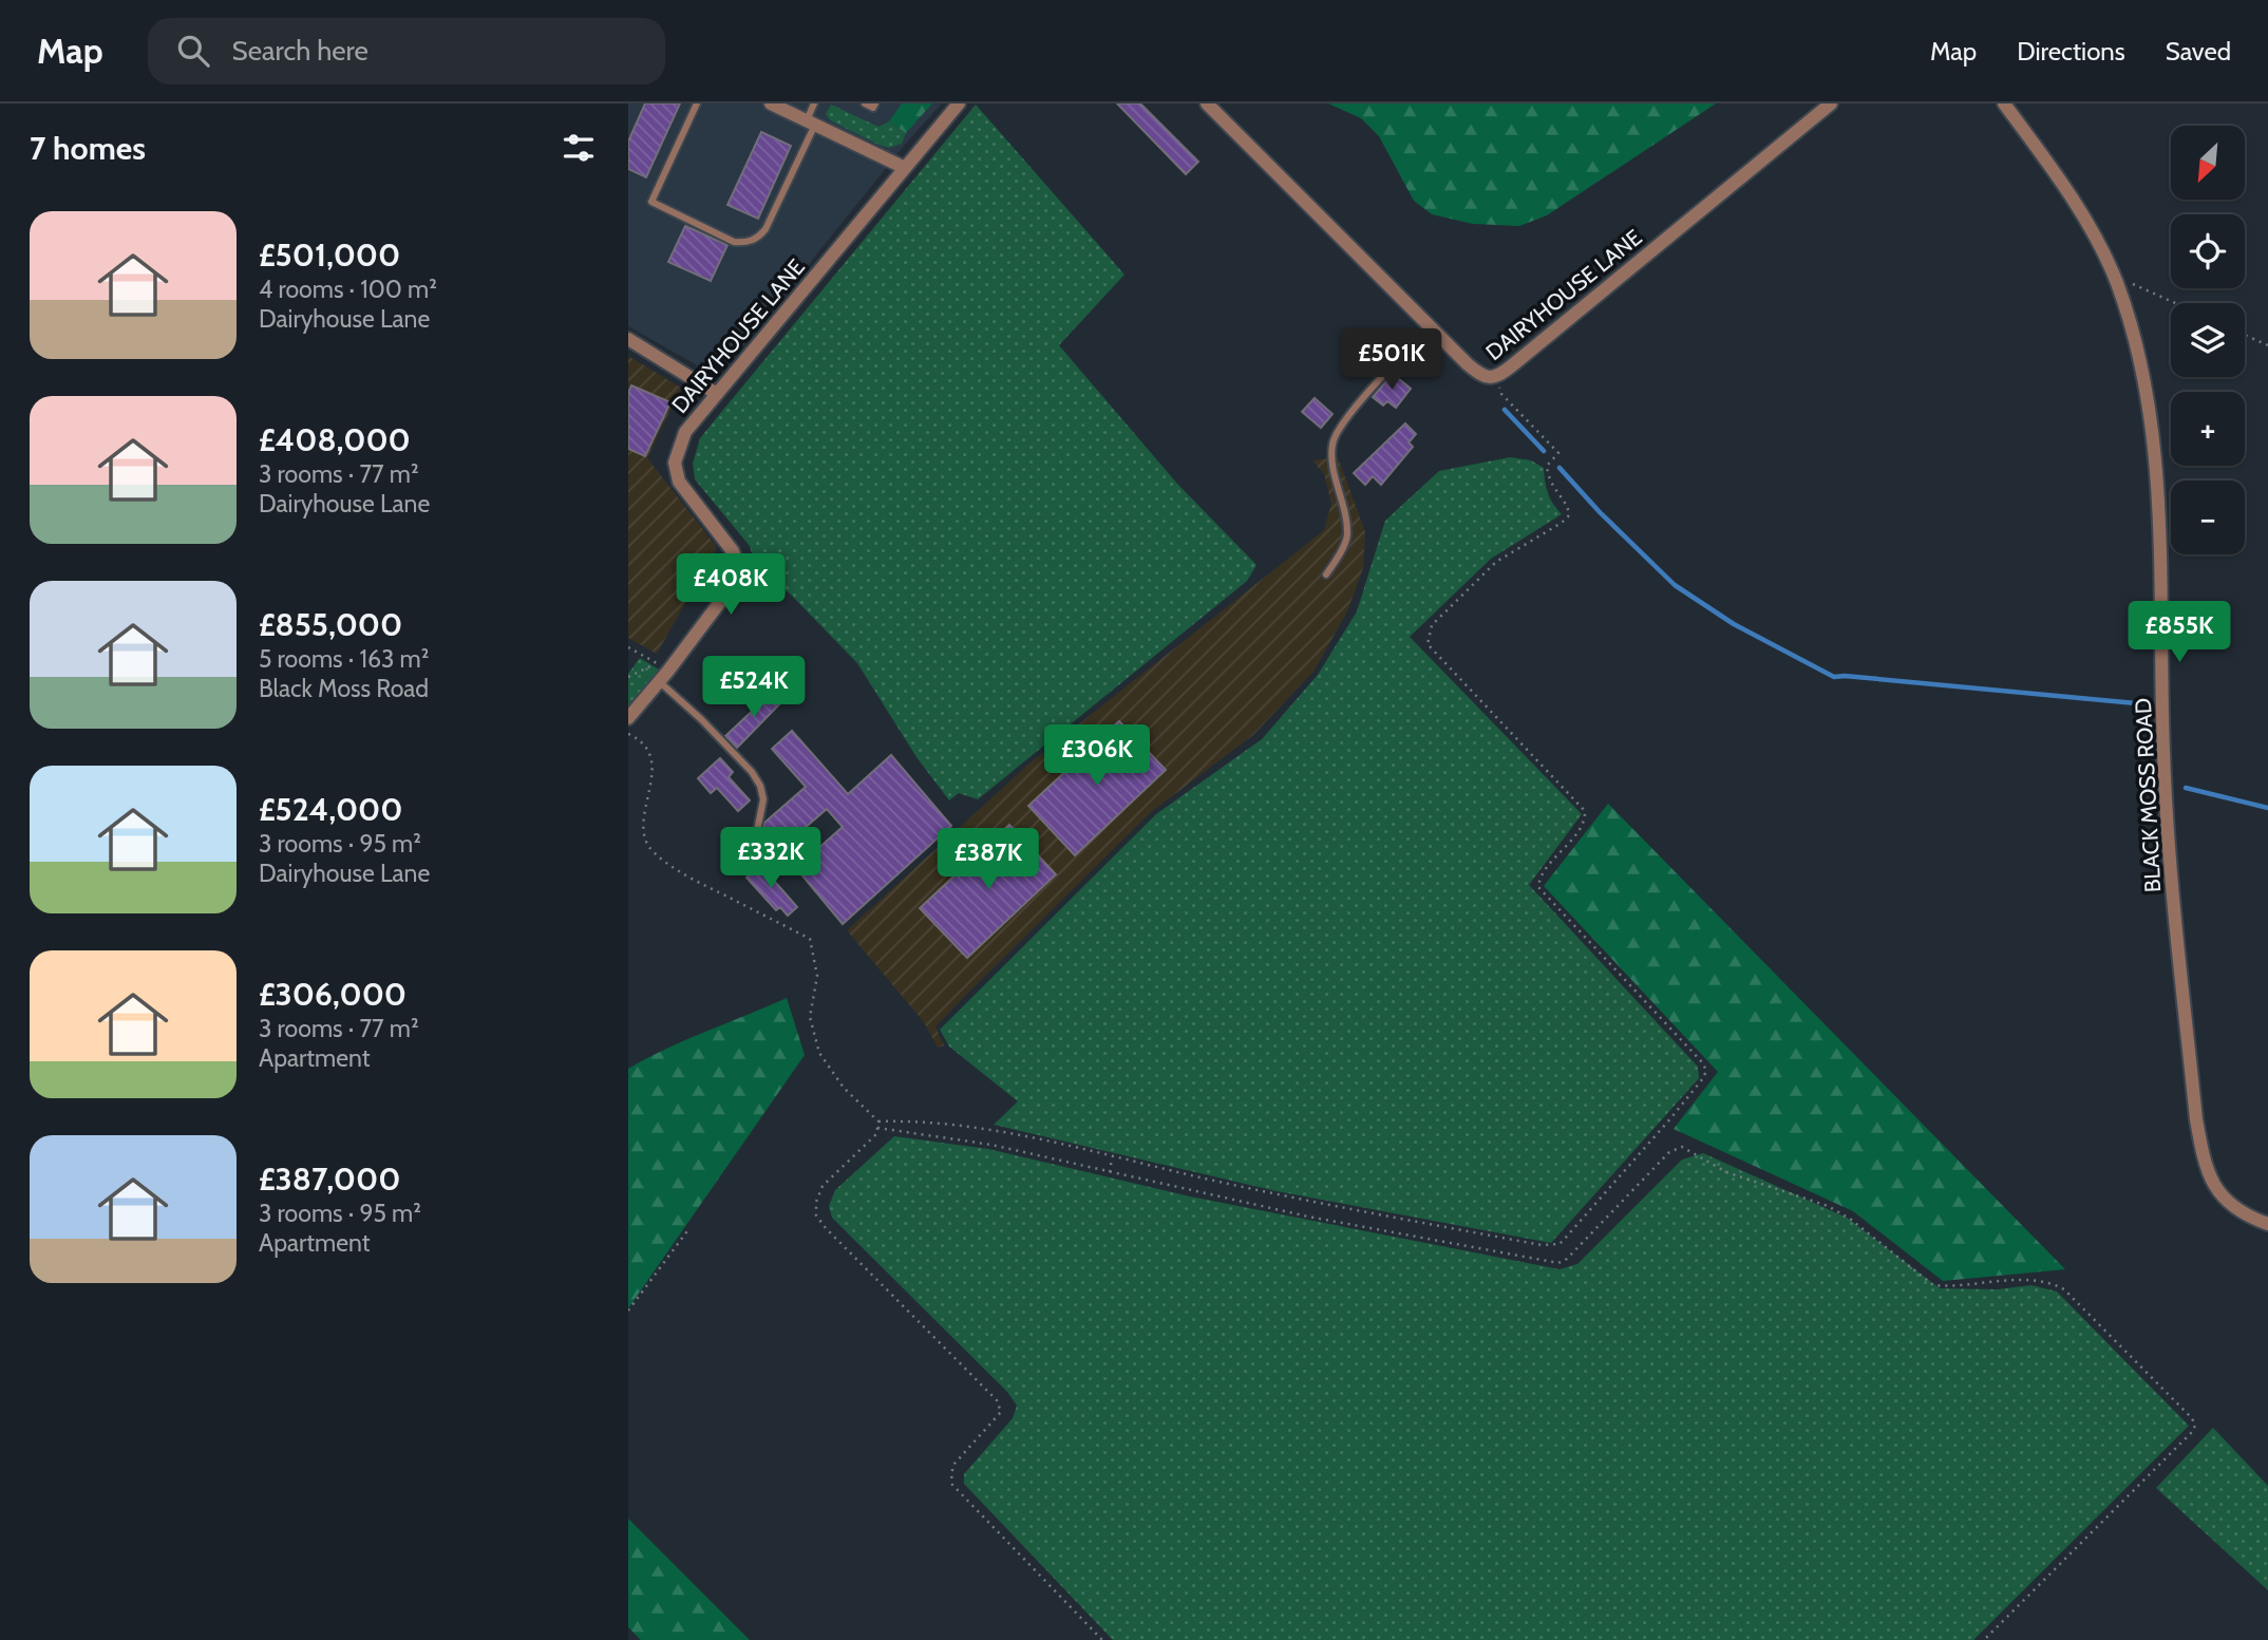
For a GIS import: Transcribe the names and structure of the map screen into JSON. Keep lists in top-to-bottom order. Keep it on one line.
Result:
{"streets":{"street":["DAIRYHOUSE LANE","BLACK MOSS ROAD"]},"north":"bottom left","page":{"header":"Map","search":"Search here","nav":["Map","Directions","Saved"],"heading":"7 homes","map_buttons":["+","−"],"list":[{"name":"£501,000","note":"4 rooms · 100 m² · Dairyhouse Lane"},{"name":"£408,000","note":"3 rooms · 77 m² · Dairyhouse Lane"},{"name":"£855,000","note":"5 rooms · 163 m² · Black Moss Road"},{"name":"£524,000","note":"3 rooms · 95 m² · Dairyhouse Lane"},{"name":"£306,000","note":"3 rooms · 77 m² · Apartment"},{"name":"£387,000","note":"3 rooms · 95 m² · Apartment"}],"price":["£501K","£408K","£855K","£524K","£306K","£332K","£387K"]}}
